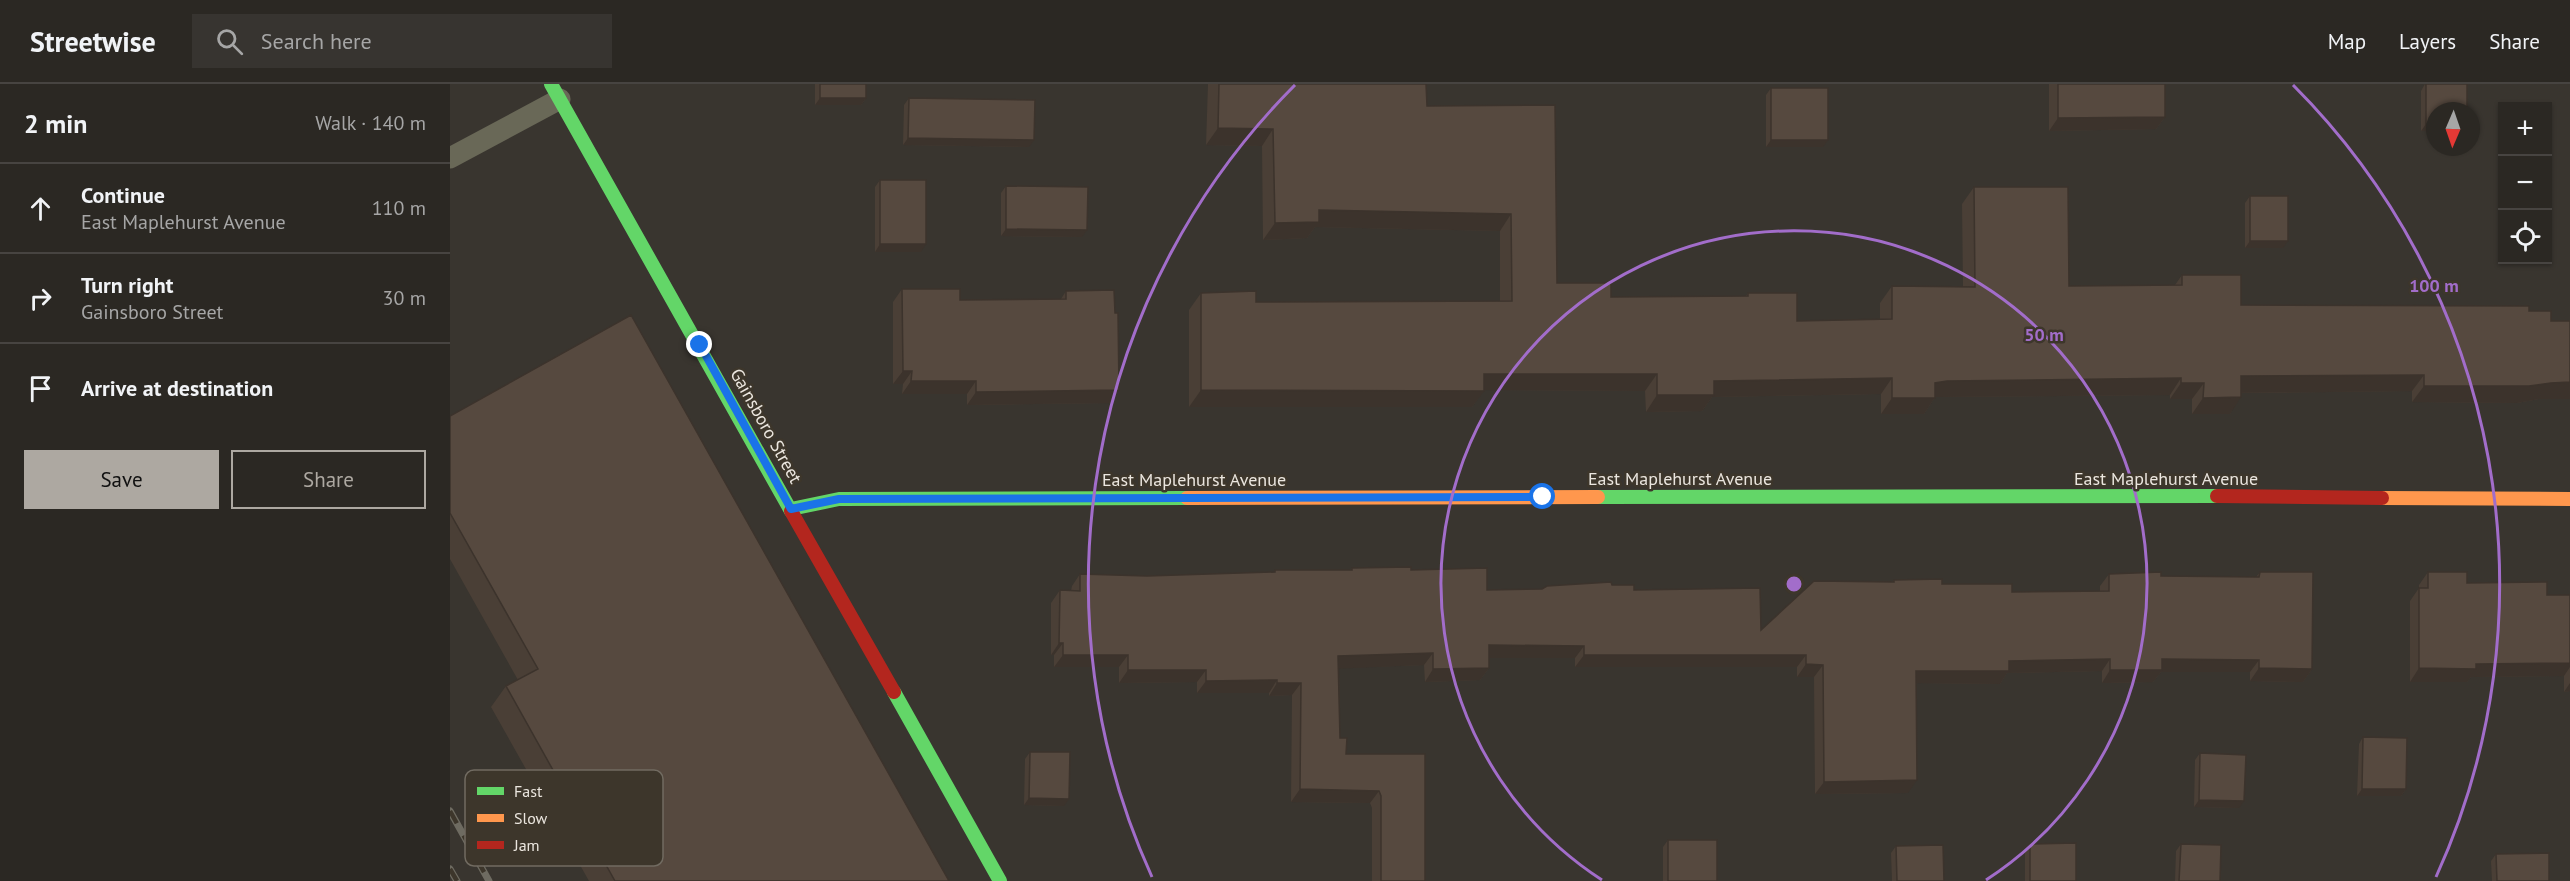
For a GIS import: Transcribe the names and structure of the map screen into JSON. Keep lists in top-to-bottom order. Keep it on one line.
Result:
{"streets":{"street":["Gainsboro Street","East Maplehurst Avenue"]},"crossings":[["Gainsboro Street","East Maplehurst Avenue"]],"legend":["Fast","Slow","Jam"],"north":"bottom","page":{"header":"Streetwise","search":"Search here","nav":["Map","Layers","Share"],"heading":["2 min","Walk · 140 m"],"map_buttons":["+","−"],"list":[["Continue","East Maplehurst Avenue","110 m"],["Turn right","Gainsboro Street","30 m"],"Arrive at destination"],"buttons":["Save","Share"]},"rings":["100 m","50 m"]}
